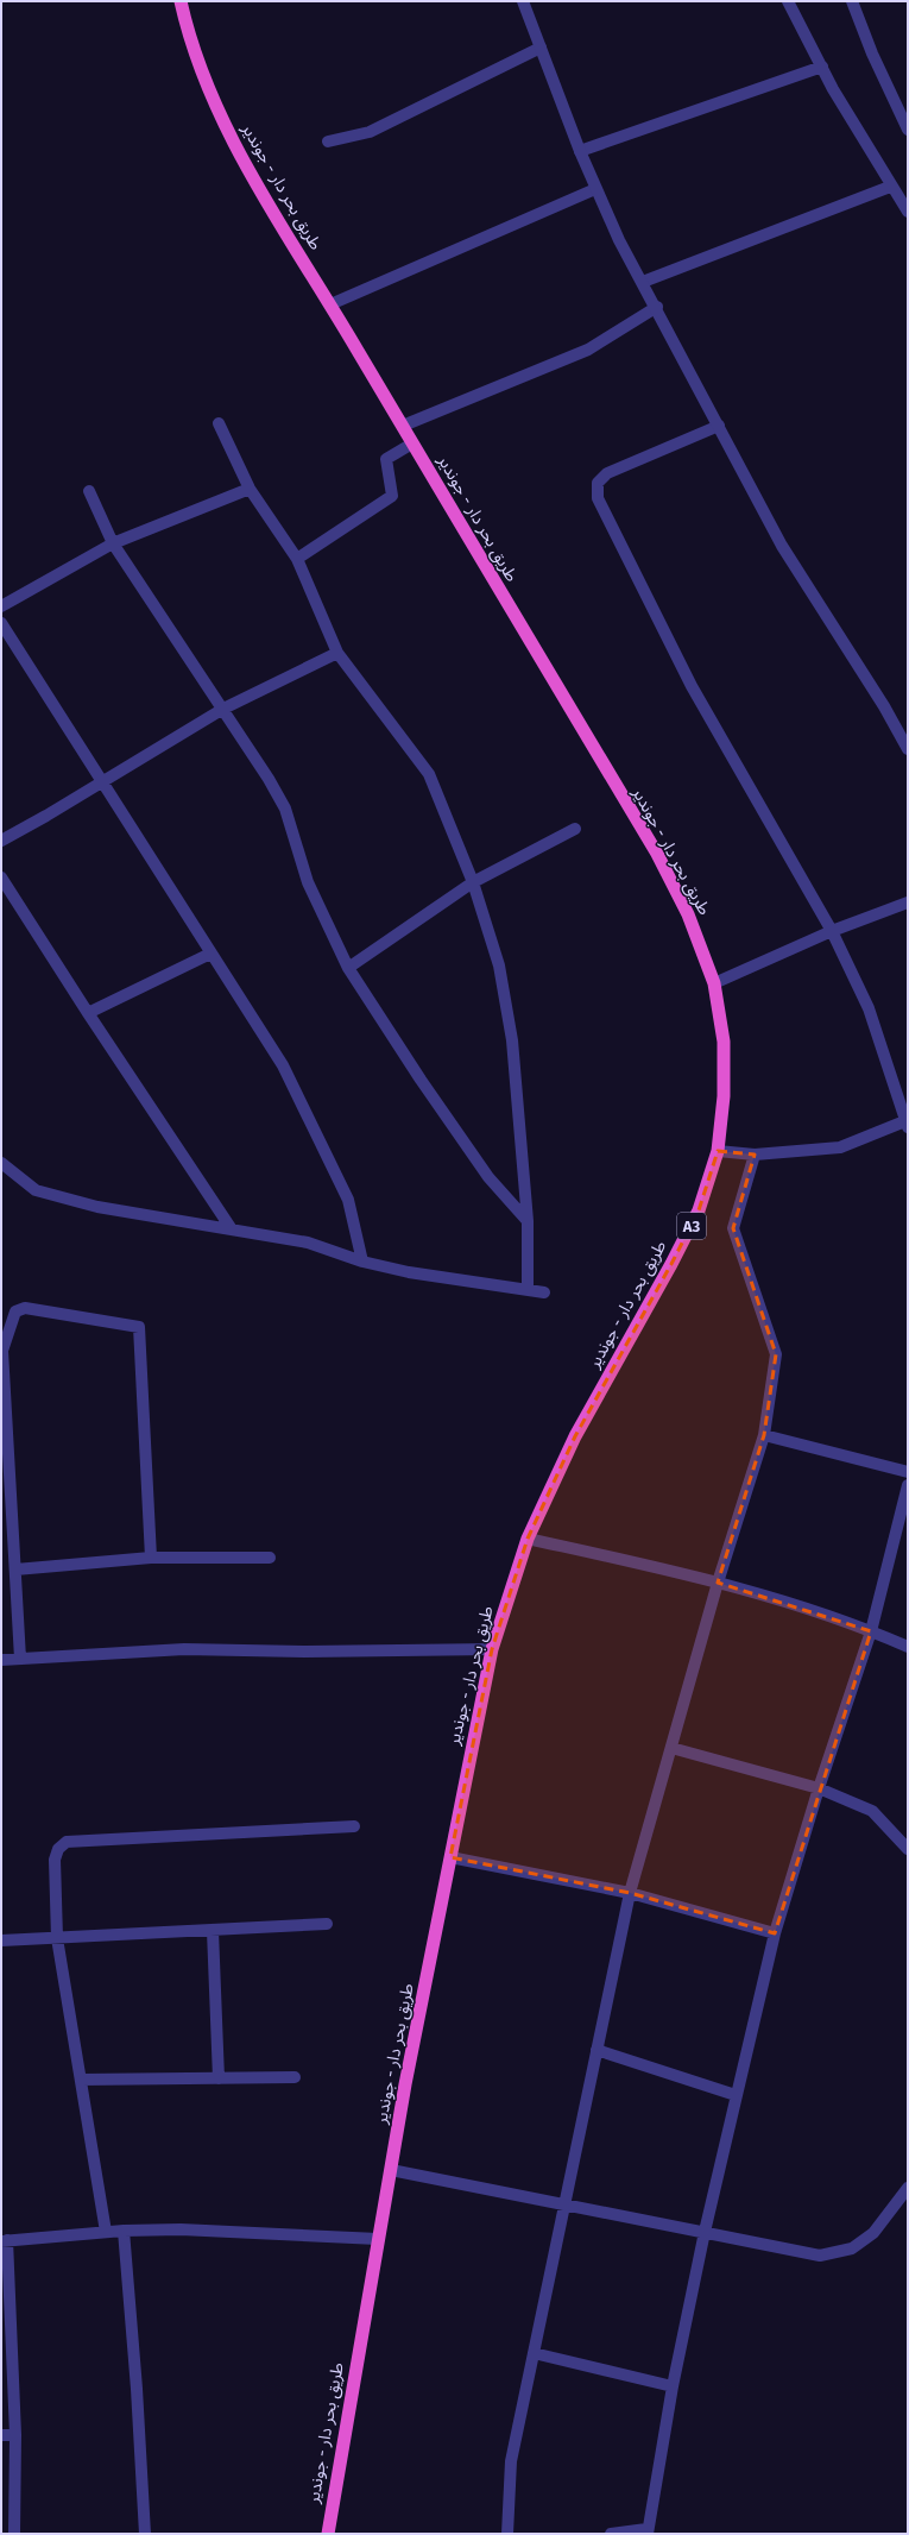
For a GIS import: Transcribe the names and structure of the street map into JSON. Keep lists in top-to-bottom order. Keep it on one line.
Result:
{"streets":{"highway":["طريق بحر دار - جوندير","A3"]}}
